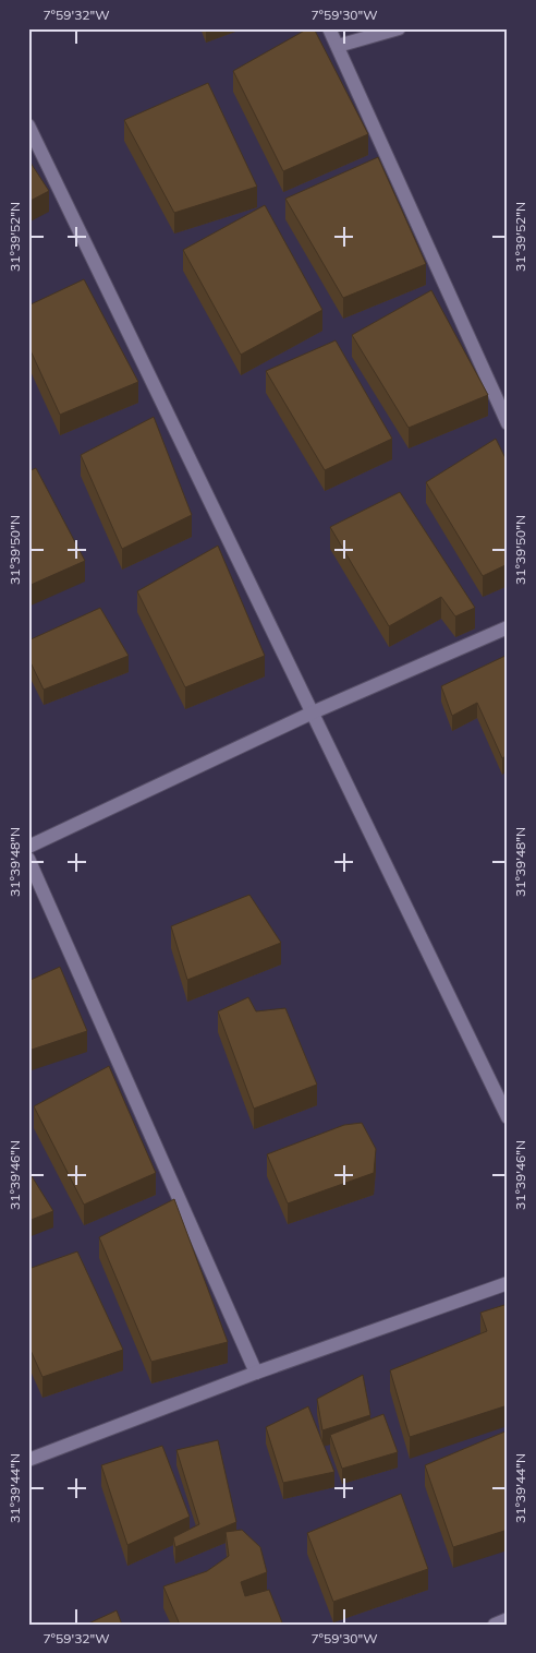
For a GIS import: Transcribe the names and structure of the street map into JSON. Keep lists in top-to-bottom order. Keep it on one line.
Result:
{"coordinates":["7°59'32\"W","7°59'30\"W","31°39'52\"N","31°39'50\"N","31°39'48\"N","31°39'46\"N","31°39'44\"N"]}
